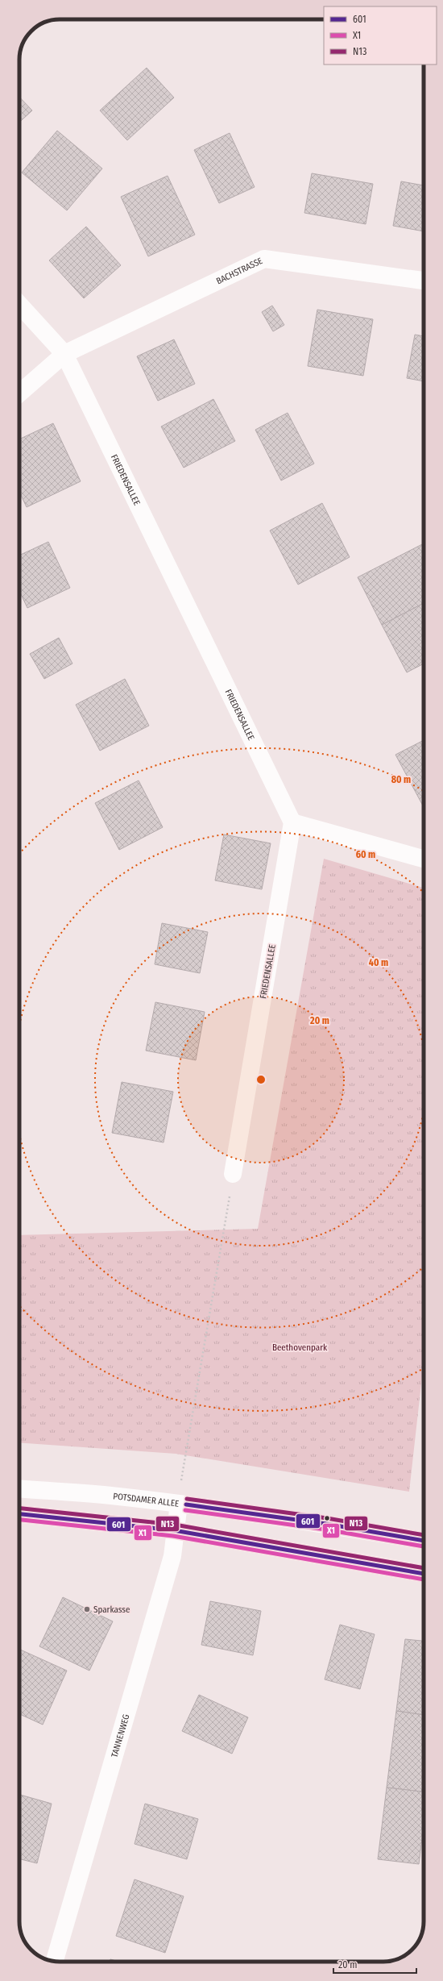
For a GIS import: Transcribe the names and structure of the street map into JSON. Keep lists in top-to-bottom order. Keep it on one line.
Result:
{"streets":{"street":["BACHSTRASSE","FRIEDENSALLEE","POTSDAMER ALLEE","TANNENWEG"]},"crossings":[["BACHSTRASSE","FRIEDENSALLEE"],["POTSDAMER ALLEE","TANNENWEG"]],"parks":["Beethovenpark"],"places":["Sparkasse"],"lines":["transit line N13","transit line 601","transit line X1"],"legend":["601","X1","N13"],"scale_bar":"20 m","rings":["80 m","60 m","40 m","20 m"]}
